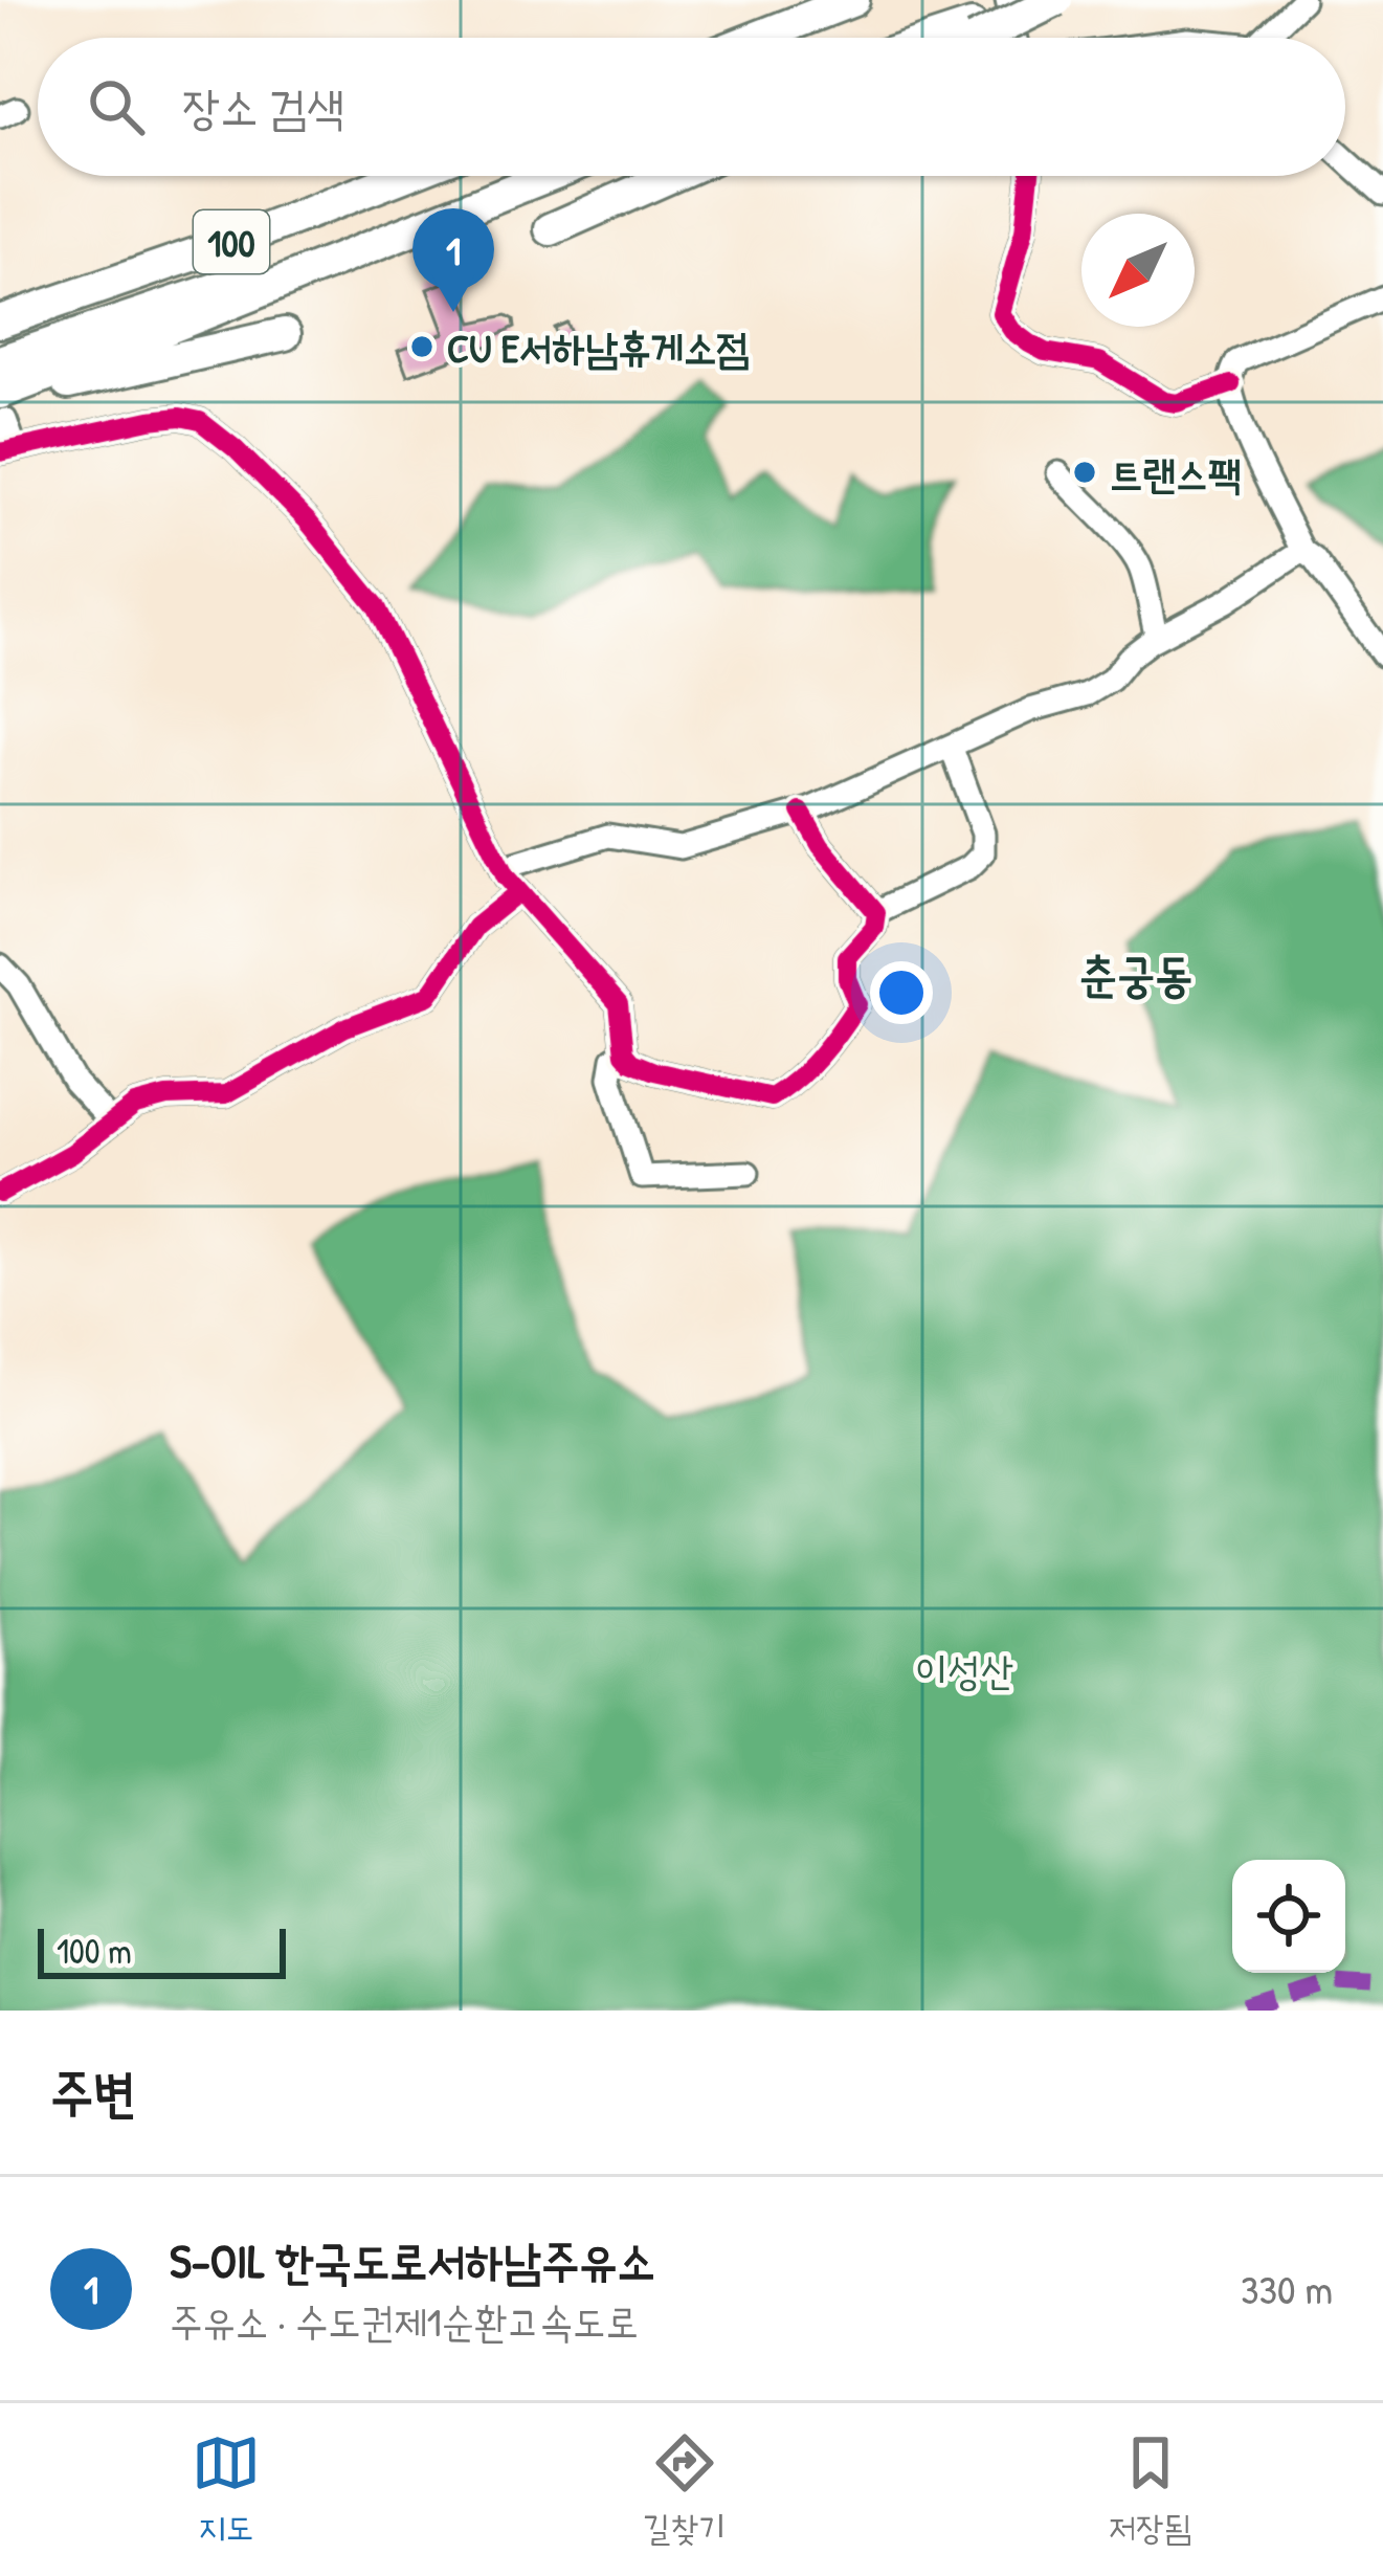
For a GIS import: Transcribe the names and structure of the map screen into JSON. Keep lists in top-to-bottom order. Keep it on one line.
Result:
{"streets":{"highway":["100"]},"districts":["춘궁동"],"parks":["이성산"],"places":["CU E서하남휴게소점","트랜스팩"],"scale_bar":"100 m","north":"bottom left","page":{"search":"장소 검색","pins":"1","scale":"100 m","heading":"주변","list":[{"mark":"1","name":"S-OIL 한국도로서하남주유소","note":"주유소 · 수도권제1순환고속도로","value":"330 m"}],"nav":["지도","길찾기","저장됨"]}}
